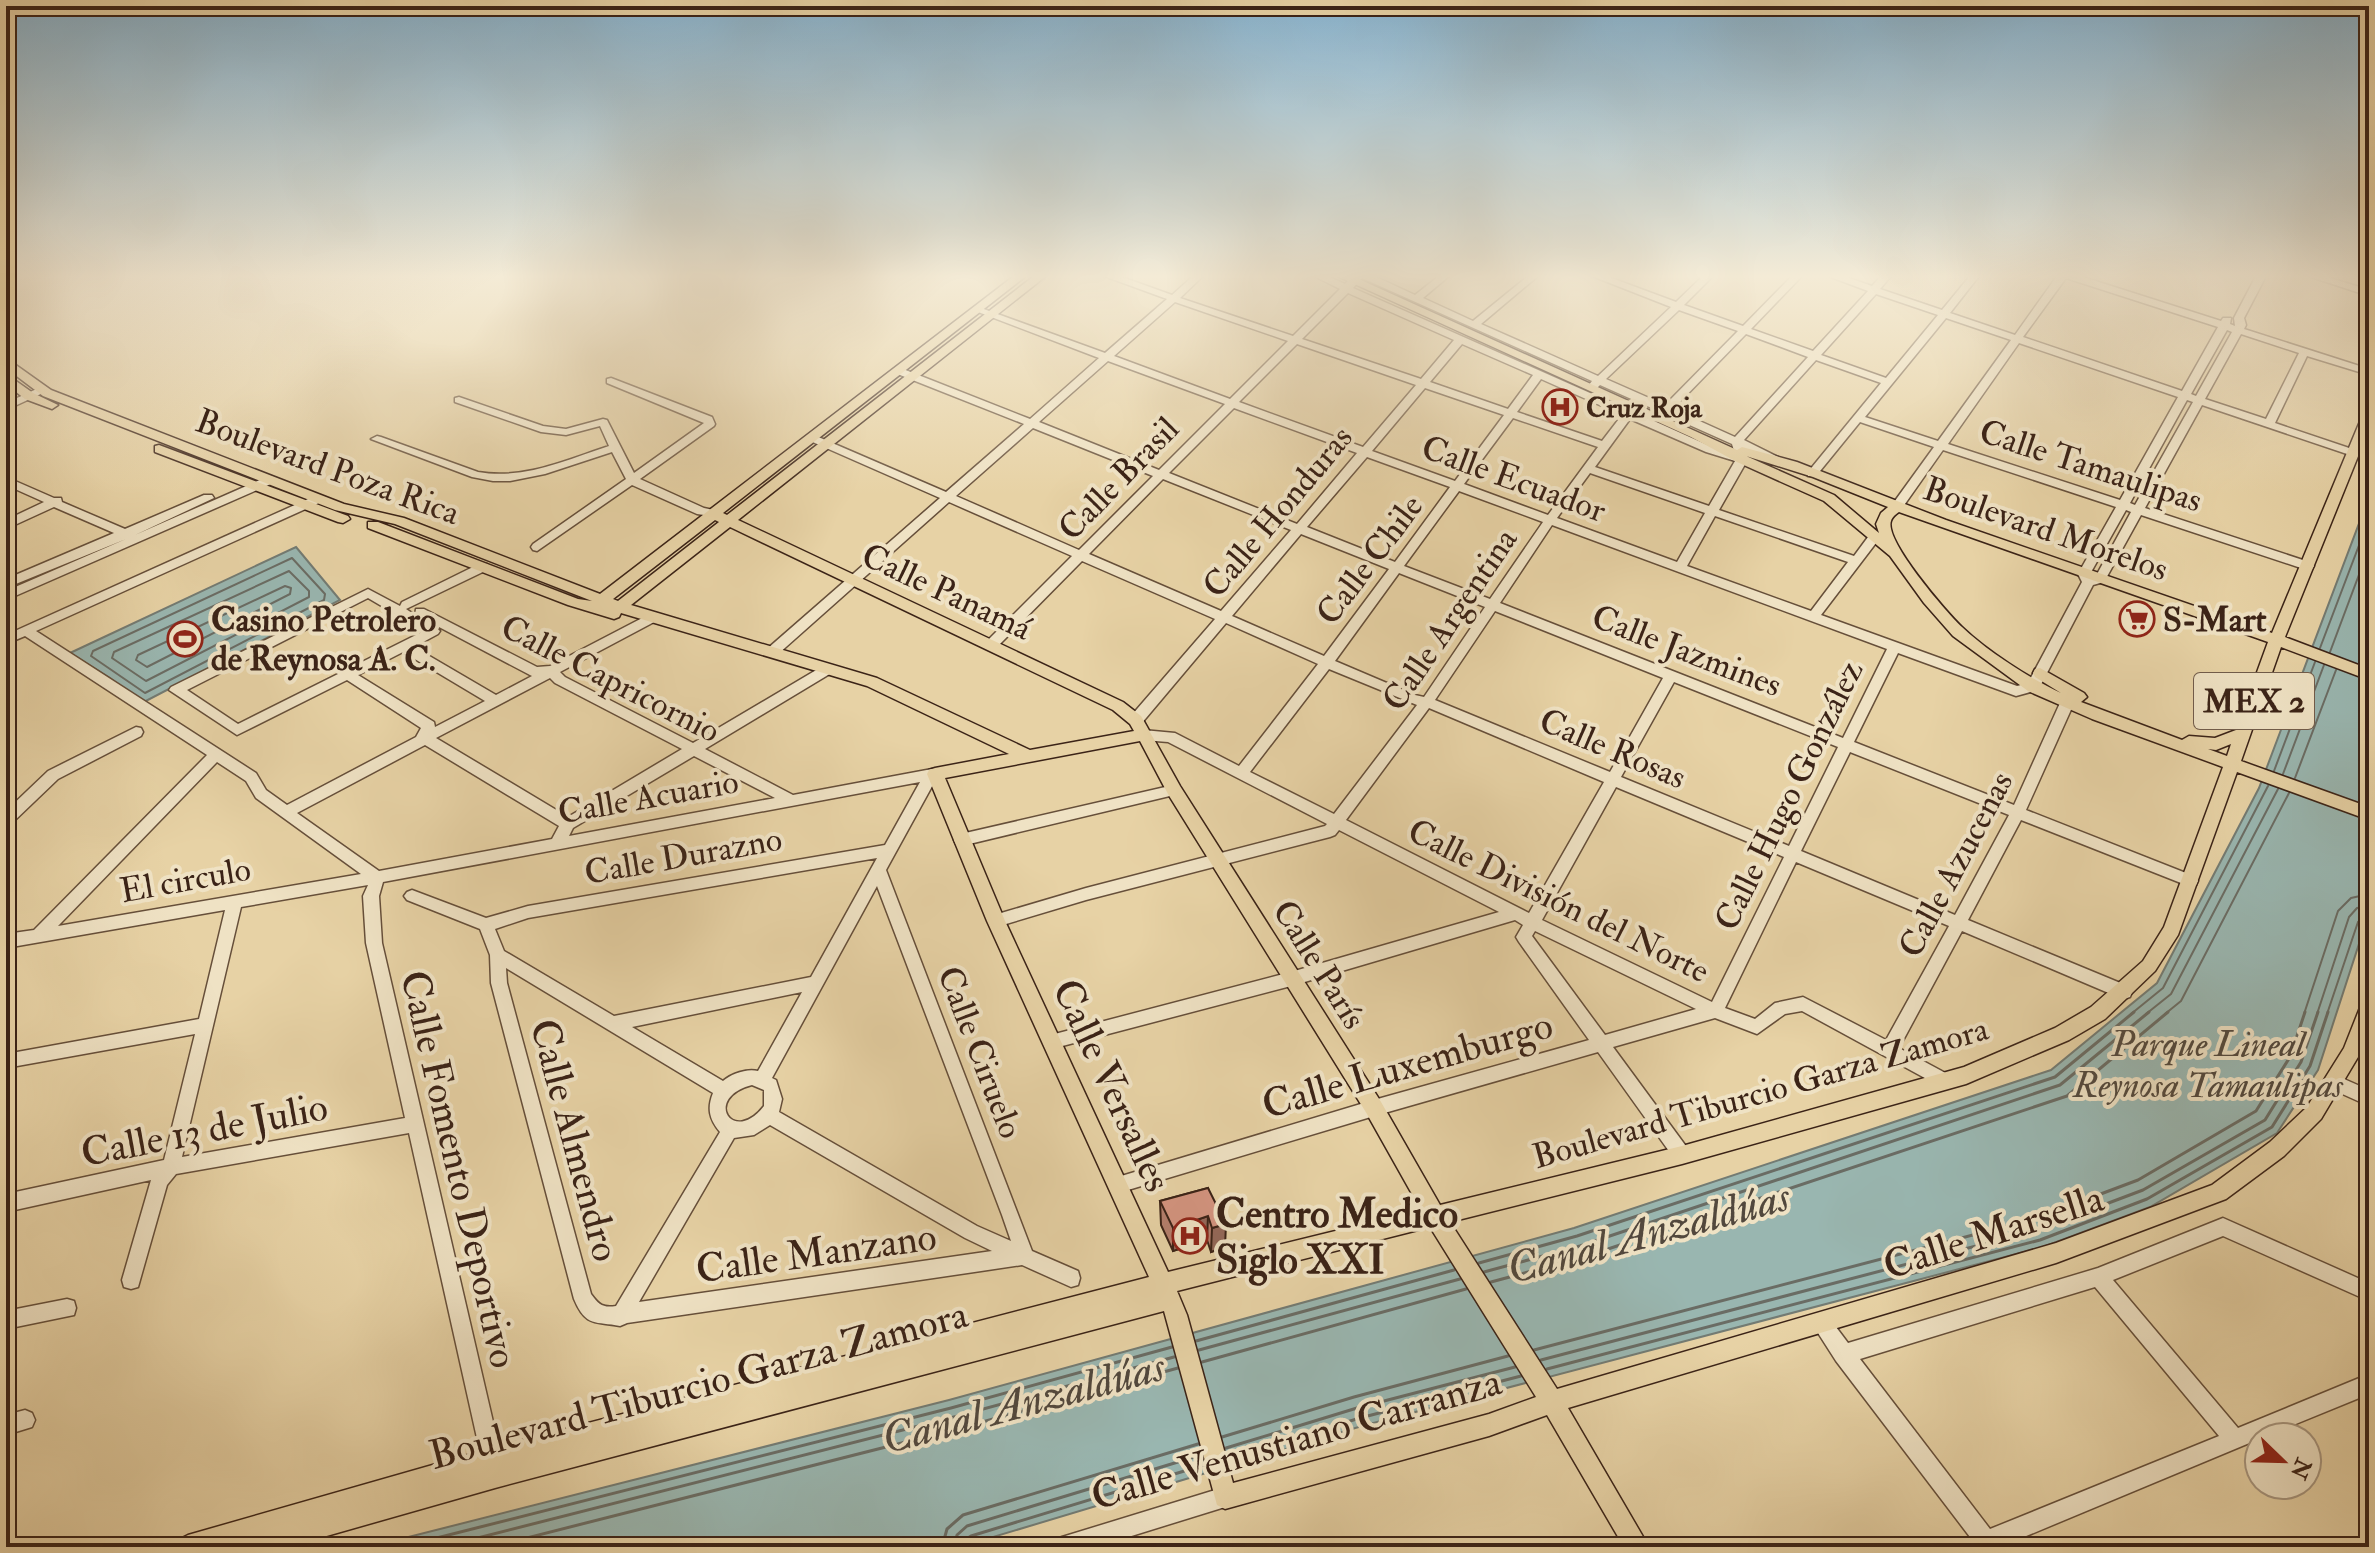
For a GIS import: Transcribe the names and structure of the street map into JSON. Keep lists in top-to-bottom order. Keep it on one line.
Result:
{"streets":{"main road":["Boulevard Poza Rica","Boulevard Morelos","Calle Panamá","MEX 2","Calle Acuario","Calle París","Calle Versalles","Boulevard Tiburcio Garza Zamora","Calle Marsella","Calle Venustiano Carranza"],"street":["Calle Tamaulipas","Calle Brasil","Calle Ecuador","Calle Honduras","Calle Chile","Calle Argentina","Calle Jazmines","Calle Capricornio","Calle Rosas","Calle Hugo González","Calle Durazno","Calle Azucenas","El circulo","Calle División del Norte","Calle Ciruelo","Calle Luxemburgo","Calle 13 de Julio","Calle Almendro","Calle Fomento Deportivo","Calle Manzano"]},"crossings":[["Calle Tamaulipas","MEX 2"],["Boulevard Poza Rica","Calle Capricornio"],["Boulevard Poza Rica","Calle Acuario"],["Calle Brasil","Calle Ecuador"],["Calle Brasil","Calle Panamá"],["Calle Brasil","Calle Jazmines"],["Calle Brasil","Calle Rosas"],["Calle Ecuador","Calle Honduras"],["Calle Ecuador","Boulevard Morelos"],["Calle Ecuador","Calle Chile"],["Calle Ecuador","Calle Argentina"],["Calle Ecuador","Calle Hugo González"],["Calle Honduras","Calle Panamá"],["Calle Honduras","Calle Jazmines"],["Calle Honduras","Calle Rosas"],["Calle Honduras","Calle Acuario"],["Calle Honduras","Calle División del Norte"],["Calle Honduras","Calle París"],["Boulevard Morelos","Calle Chile"],["Boulevard Morelos","Calle Argentina"],["Boulevard Morelos","MEX 2"],["Boulevard Morelos","Calle Azucenas"],["Boulevard Morelos","Boulevard Tiburcio Garza Zamora"],["Calle Chile","Calle Jazmines"],["Calle Chile","Calle Rosas"],["Calle Chile","Calle División del Norte"],["Calle Panamá","Calle Acuario"],["Calle Panamá","Calle División del Norte"],["Calle Panamá","Calle París"],["Calle Argentina","Calle Jazmines"],["Calle Argentina","Calle Rosas"],["Calle Argentina","Calle División del Norte"],["Calle Jazmines","Calle Hugo González"],["Calle Jazmines","Calle Azucenas"],["Calle Jazmines","Boulevard Tiburcio Garza Zamora"],["Calle Capricornio","Calle Acuario"],["MEX 2","Boulevard Tiburcio Garza Zamora"],["Calle Rosas","Calle Hugo González"],["Calle Rosas","Calle Azucenas"],["Calle Rosas","Boulevard Tiburcio Garza Zamora"],["Calle Hugo González","Calle División del Norte"],["Calle Hugo González","Calle Luxemburgo"],["Calle Acuario","El circulo"],["Calle Acuario","Calle División del Norte"],["Calle Acuario","Calle París"],["Calle Acuario","Calle Versalles"],["Calle Acuario","Calle Fomento Deportivo"],["Calle Durazno","Calle Almendro"],["Calle Azucenas","Calle División del Norte"],["El circulo","Calle Fomento Deportivo"],["Calle División del Norte","Calle París"],["Calle División del Norte","Calle Luxemburgo"],["Calle División del Norte","Boulevard Tiburcio Garza Zamora"],["Calle París","Calle Luxemburgo"],["Calle París","Boulevard Tiburcio Garza Zamora"],["Calle París","Calle Marsella"],["Calle París","Calle Venustiano Carranza"],["Calle Ciruelo","Calle Manzano"],["Calle Luxemburgo","Calle Versalles"],["Calle Versalles","Boulevard Tiburcio Garza Zamora"],["Calle Versalles","Calle Venustiano Carranza"],["Boulevard Tiburcio Garza Zamora","Calle Fomento Deportivo"],["Calle 13 de Julio","Calle Fomento Deportivo"],["Calle Almendro","Calle Manzano"],["Calle Marsella","Calle Venustiano Carranza"]],"water":["Parque Lineal Reynosa Tamaulipas","Canal Anzaldúas"],"places":{"hospital":["Cruz Roja","Centro Medico Siglo XXI"],"supermarket":["S-Mart"],"sports":["Casino Petrolero de Reynosa A. C."]},"north":"bottom right"}
